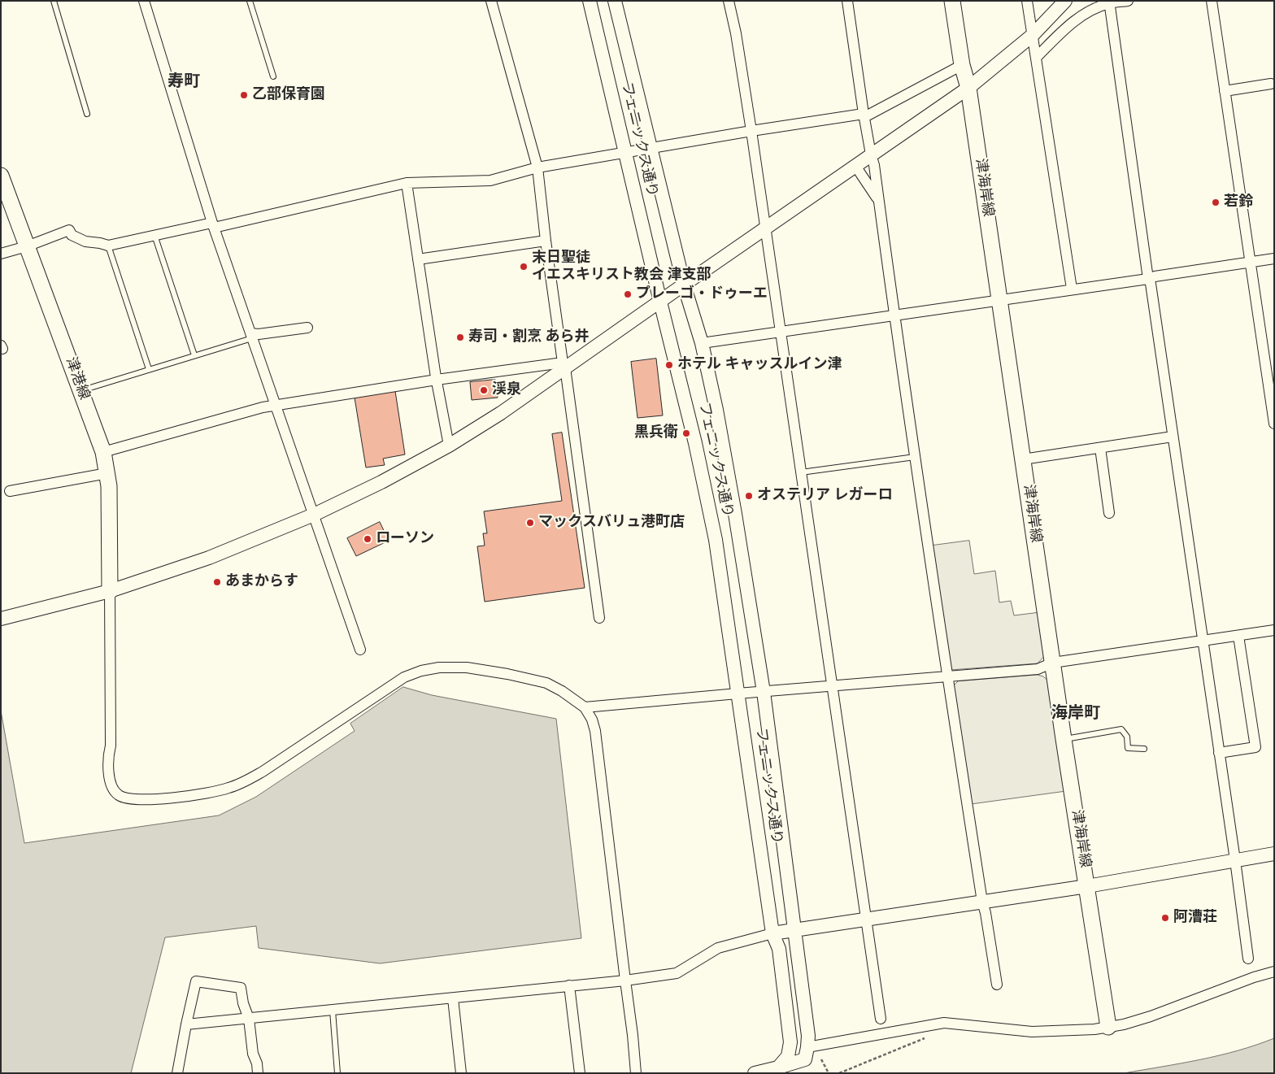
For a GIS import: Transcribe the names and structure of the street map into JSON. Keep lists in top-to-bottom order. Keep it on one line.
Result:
{"streets":{"main road":["津海岸線","津港線"],"street":["フェニックス通り"]},"districts":["寿町","海岸町"],"places":["乙部保育園","若鈴","末日聖徒 イエスキリスト教会 津支部","プレーゴ・ドゥーエ","寿司・割烹 あら井","ホテル キャッスルイン津","渓泉","黒兵衛","オステリア レガーロ","マックスバリュ港町店","ローソン","あまからす","阿漕荘"]}
